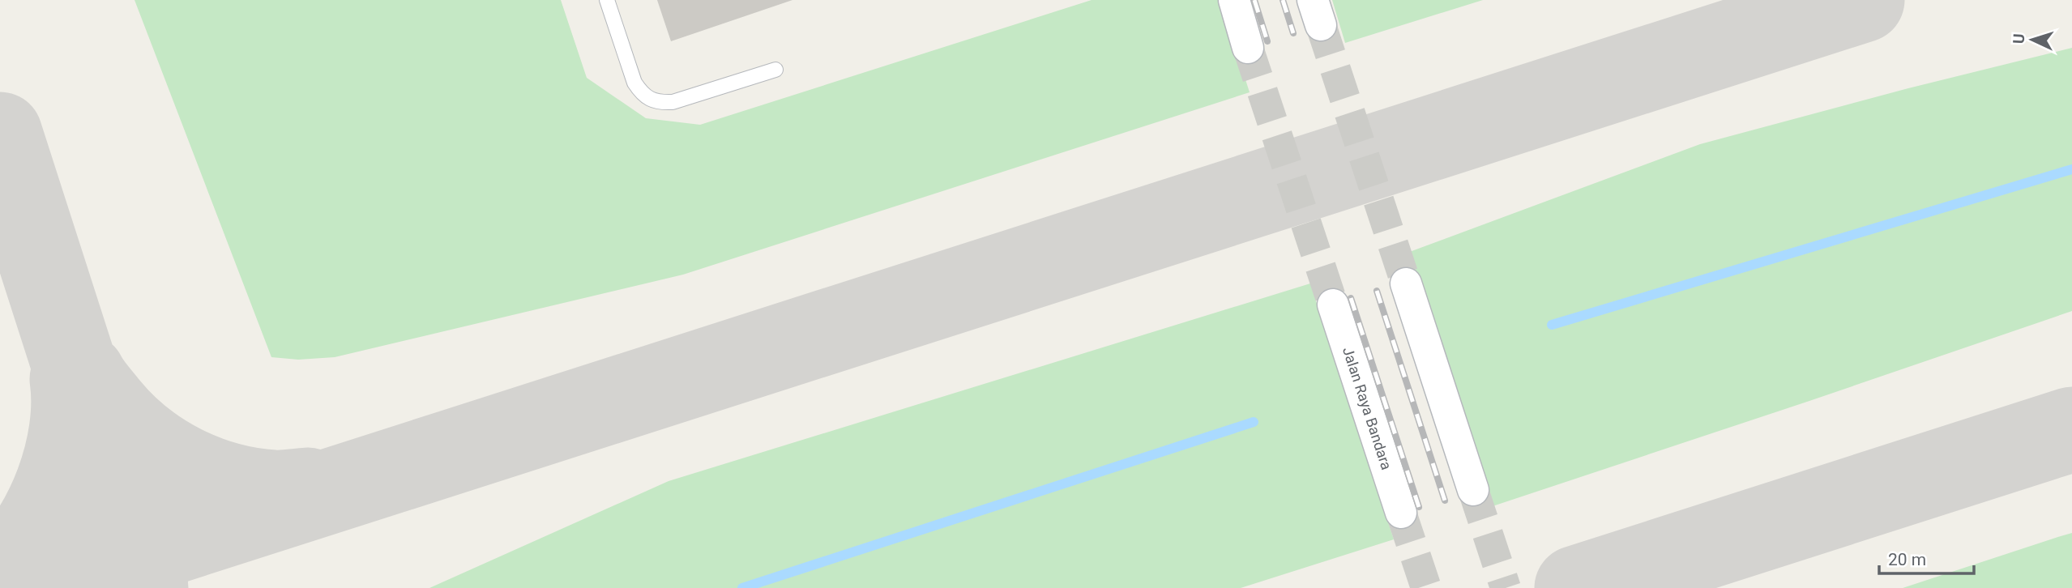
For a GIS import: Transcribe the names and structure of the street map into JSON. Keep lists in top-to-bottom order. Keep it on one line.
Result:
{"streets":{"street":["Jalan Raya Bandara"]},"scale_bar":"20 m","north":"left"}
